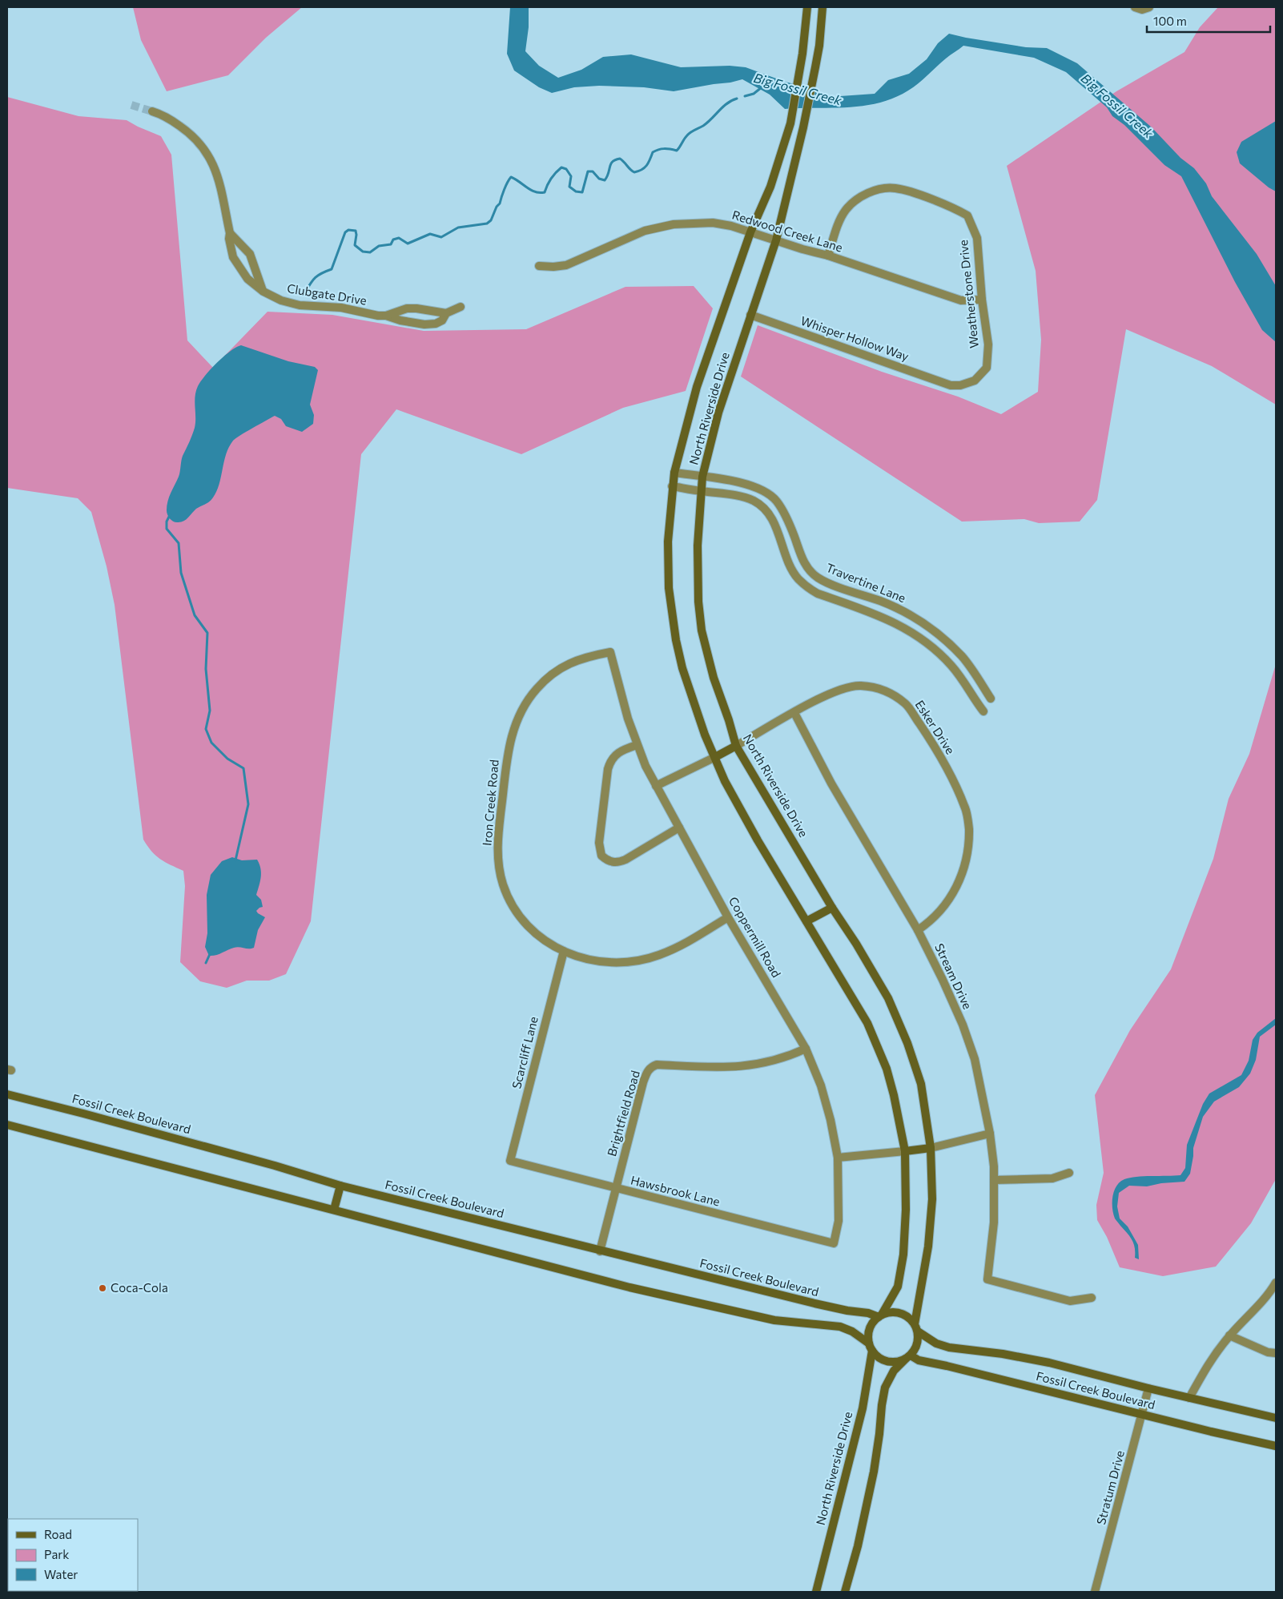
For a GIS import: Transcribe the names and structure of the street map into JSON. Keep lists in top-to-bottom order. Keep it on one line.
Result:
{"streets":{"main road":["North Riverside Drive","Fossil Creek Boulevard"],"street":["Redwood Creek Lane","Weatherstone Drive","Clubgate Drive","Whisper Hollow Way","Travertine Lane","Esker Drive","Iron Creek Road","Coppermill Road","Stream Drive","Scarcliff Lane","Brightfield Road","Hawsbrook Lane","Stratum Drive"]},"crossings":[["Redwood Creek Lane","Weatherstone Drive"],["Redwood Creek Lane","North Riverside Drive"],["Weatherstone Drive","Whisper Hollow Way"],["Whisper Hollow Way","North Riverside Drive"],["North Riverside Drive","Travertine Lane"],["North Riverside Drive","Esker Drive"],["North Riverside Drive","Fossil Creek Boulevard"],["Esker Drive","Stream Drive"],["Iron Creek Road","Coppermill Road"],["Iron Creek Road","Scarcliff Lane"],["Coppermill Road","Brightfield Road"],["Coppermill Road","Hawsbrook Lane"],["Scarcliff Lane","Hawsbrook Lane"],["Brightfield Road","Fossil Creek Boulevard"],["Brightfield Road","Hawsbrook Lane"],["Fossil Creek Boulevard","Stratum Drive"]],"water":["Big Fossil Creek"],"places":["Coca-Cola"],"legend":["Road","Park","Water"],"scale_bar":"100 m"}
